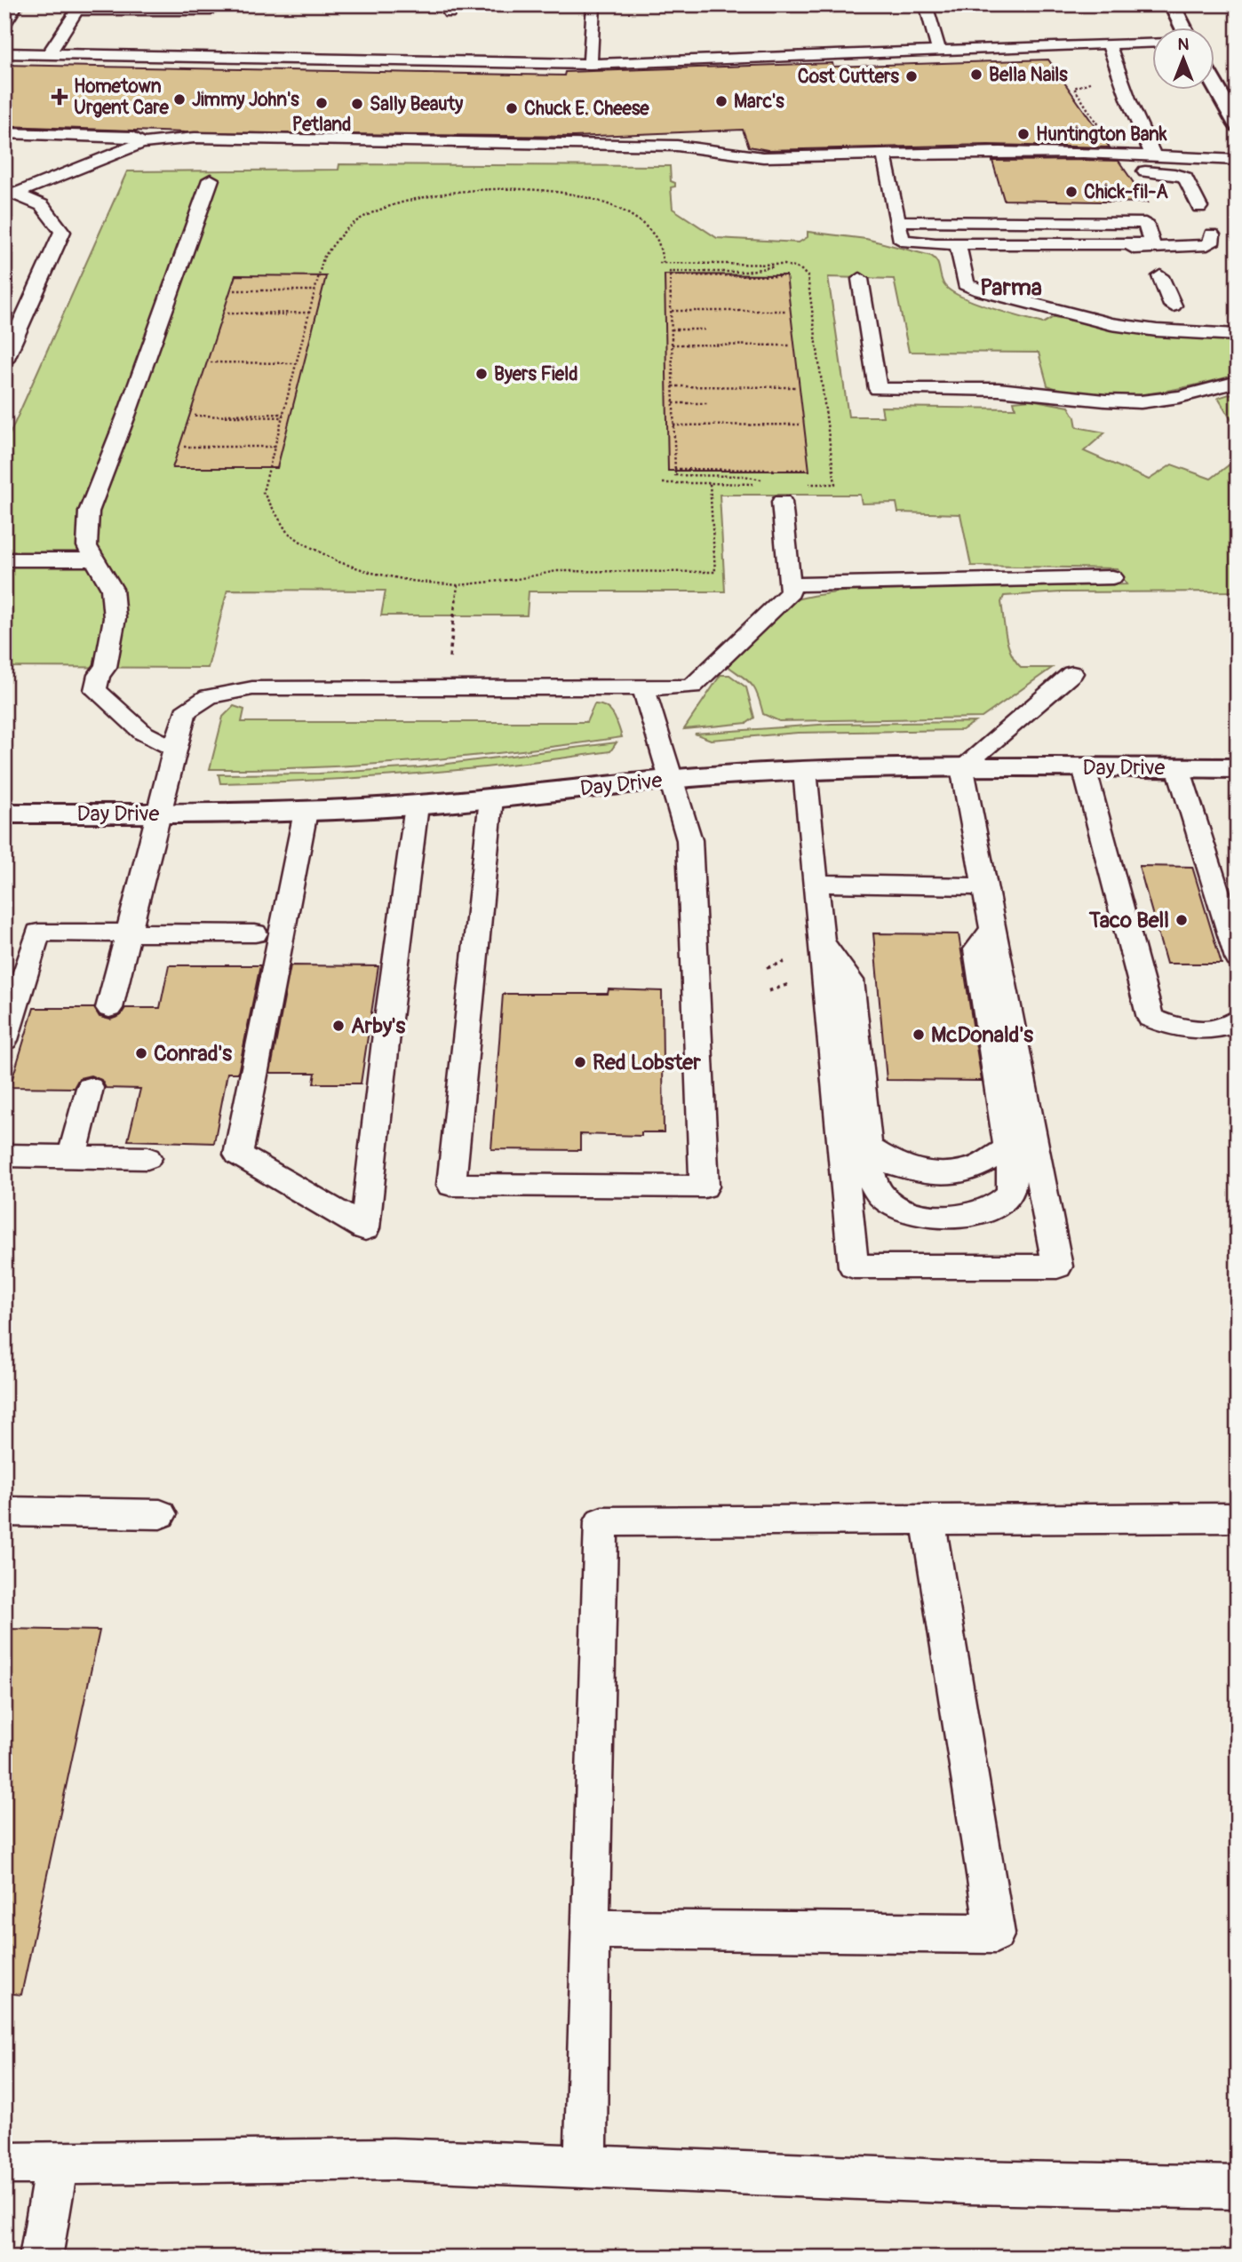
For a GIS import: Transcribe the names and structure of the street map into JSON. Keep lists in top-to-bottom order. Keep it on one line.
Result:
{"streets":{"street":["Day Drive"]},"districts":["Parma"],"places":{"other":["Bella Nails","Cost Cutters","Jimmy John's","Marc's","Petland","Sally Beauty","Chuck E. Cheese","Huntington Bank","Chick-fil-A","Byers Field","Taco Bell","Arby's","McDonald's","Conrad's","Red Lobster"],"health":["Hometown Urgent Care"]},"north":"top"}
